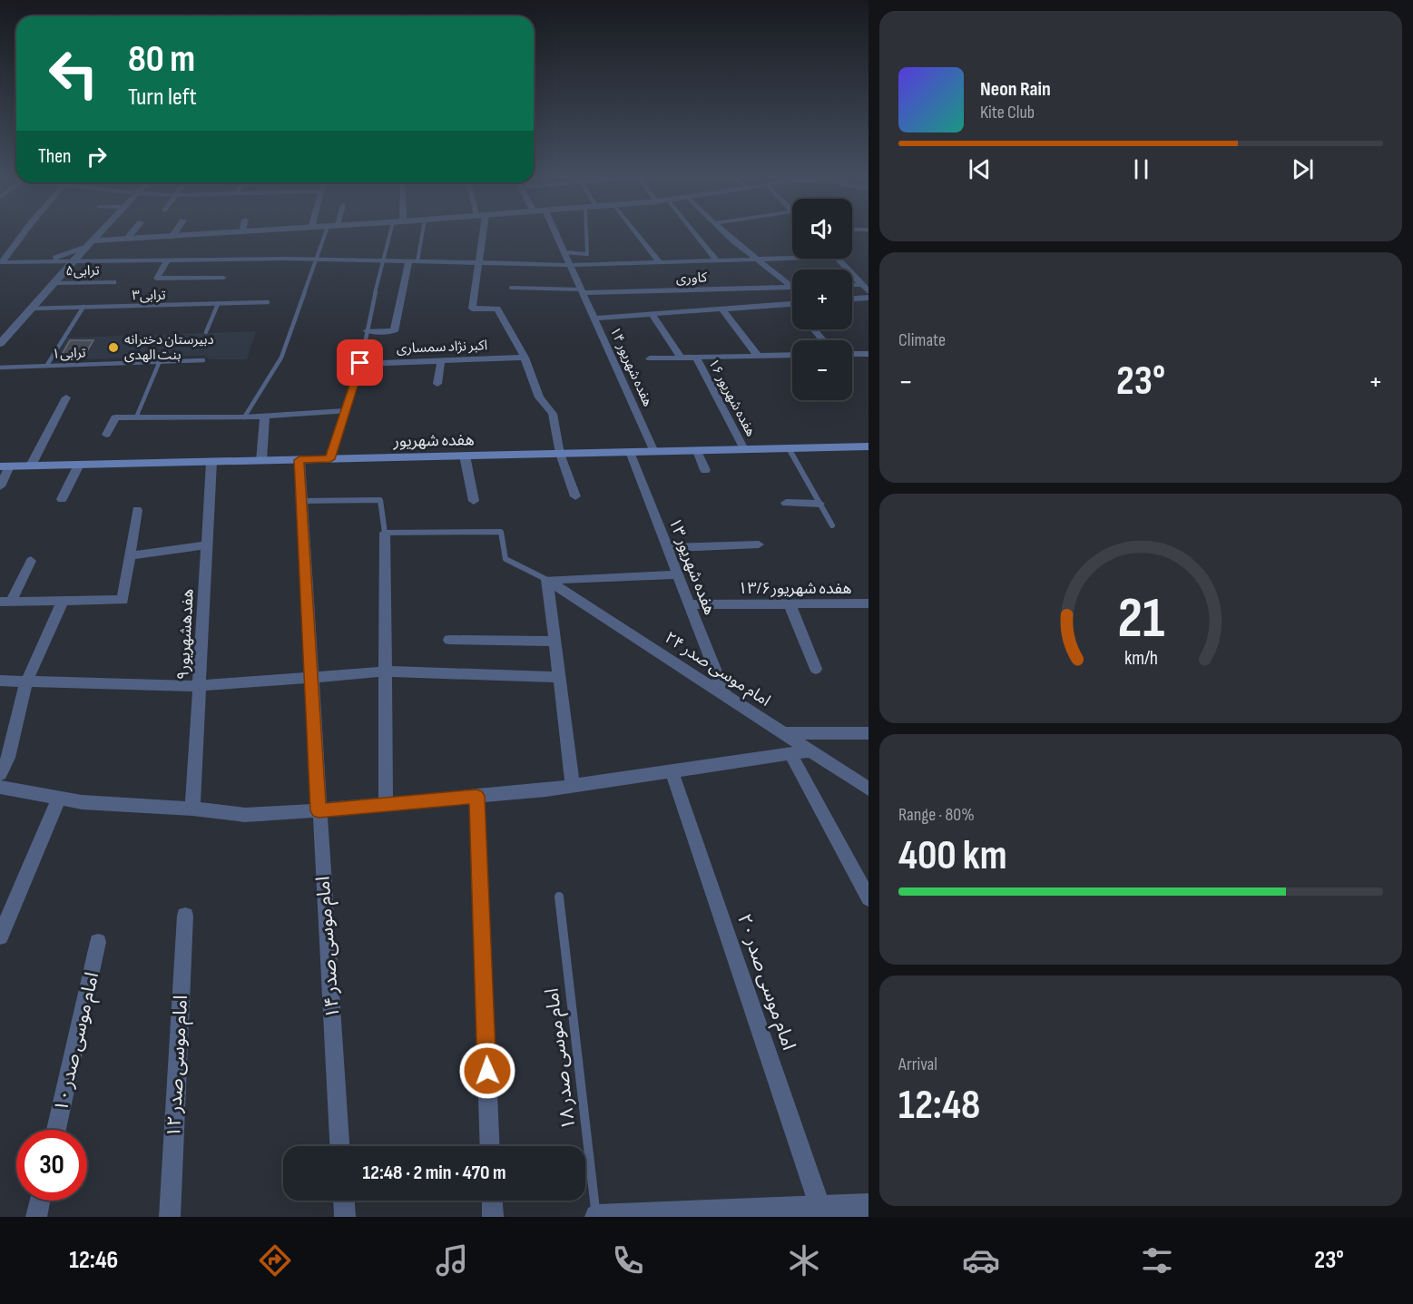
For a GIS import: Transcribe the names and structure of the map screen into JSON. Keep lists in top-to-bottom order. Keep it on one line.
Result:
{"streets":{"main road":["هفده شهریور"],"street":["ترابی۵","کاوری","اکبر نژاد سمساری","هفده شهریور ۱۴","هفده شهریور ۱۶","هفده شهریور ۱۳","هفده شهریور۱۳/۶","هفدهشهریور۹","امام موسی صدر ۲۴","امام موسی صدر ۱۴","امام موسی صدر ۲۰","امام موسی صدر ۱۰","امام موسی صدر ۱۲"],"lane":["ترابی۳","ترابی۱","امام موسی صدر ۱۸"]},"crossings":[["کاوری","هفده شهریور ۱۴"],["هفده شهریور ۱۴","هفده شهریور"],["هفده شهریور ۱۶","هفده شهریور"],["هفده شهریور","هفده شهریور ۱۳"],["هفده شهریور","هفدهشهریور۹"],["هفده شهریور","امام موسی صدر ۱۴"],["هفده شهریور ۱۳","هفده شهریور۱۳/۶"],["هفده شهریور ۱۳","امام موسی صدر ۲۴"]],"places":["دبیرستان دخترانه بنت الهدی"],"page":{"turn":["80 m","Turn left"],"song":["Neon Rain","Kite Club"],"then":"Then","map_buttons":["+","−"],"tile":["Climate",["Range · 80%","400 km"],["Arrival","12:48"]],"heat":["−","23°","+"],"limit":"30","trip":"12:48 · 2 min · 470 m","tabs":["12:46","23°"],"gauge":["21","km/h"]}}
